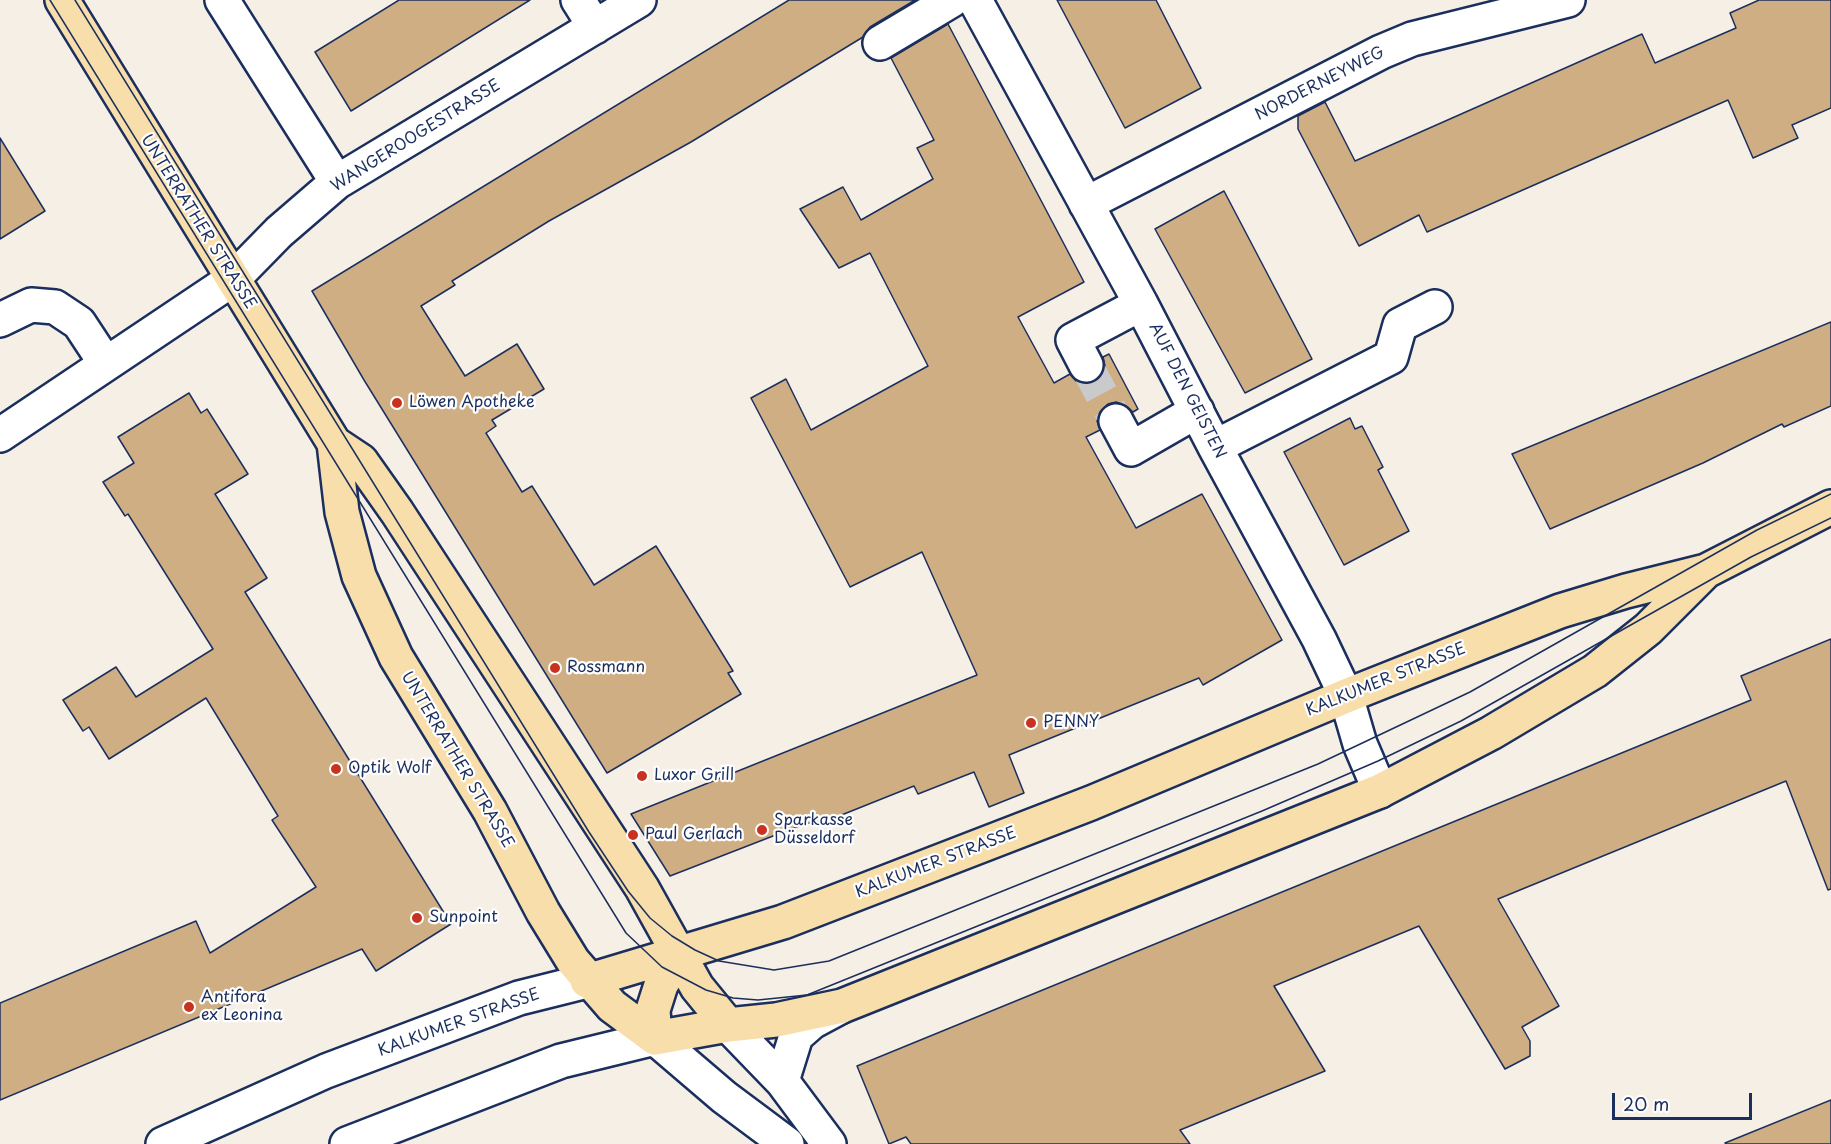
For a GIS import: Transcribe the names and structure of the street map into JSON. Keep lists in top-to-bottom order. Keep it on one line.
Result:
{"streets":{"main road":["UNTERRATHER STRASSE","KALKUMER STRASSE"],"street":["NORDERNEYWEG","WANGEROOGESTRASSE","AUF DEN GEISTEN"]},"crossings":[["NORDERNEYWEG","AUF DEN GEISTEN"],["WANGEROOGESTRASSE","UNTERRATHER STRASSE"],["UNTERRATHER STRASSE","KALKUMER STRASSE"],["AUF DEN GEISTEN","KALKUMER STRASSE"]],"places":["Löwen Apotheke","Rossmann","PENNY","Optik Wolf","Luxor Grill","Sparkasse Düsseldorf","Paul Gerlach","Sunpoint","Antifora ex Leonina"],"scale_bar":"20 m"}
